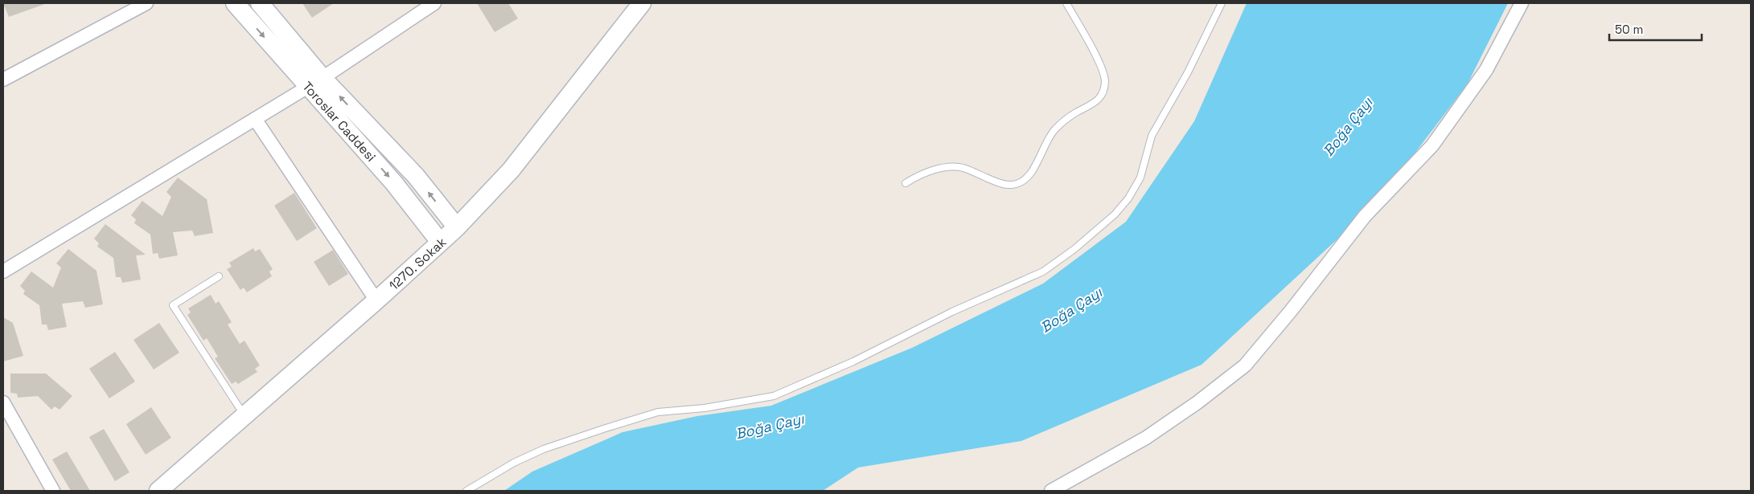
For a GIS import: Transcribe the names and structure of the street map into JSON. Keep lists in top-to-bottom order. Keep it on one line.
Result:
{"streets":{"street":["Toroslar Caddesi","1270. Sokak"]},"crossings":[["Toroslar Caddesi","1270. Sokak"]],"water":["Boğa Çayı"],"scale_bar":"50 m"}
